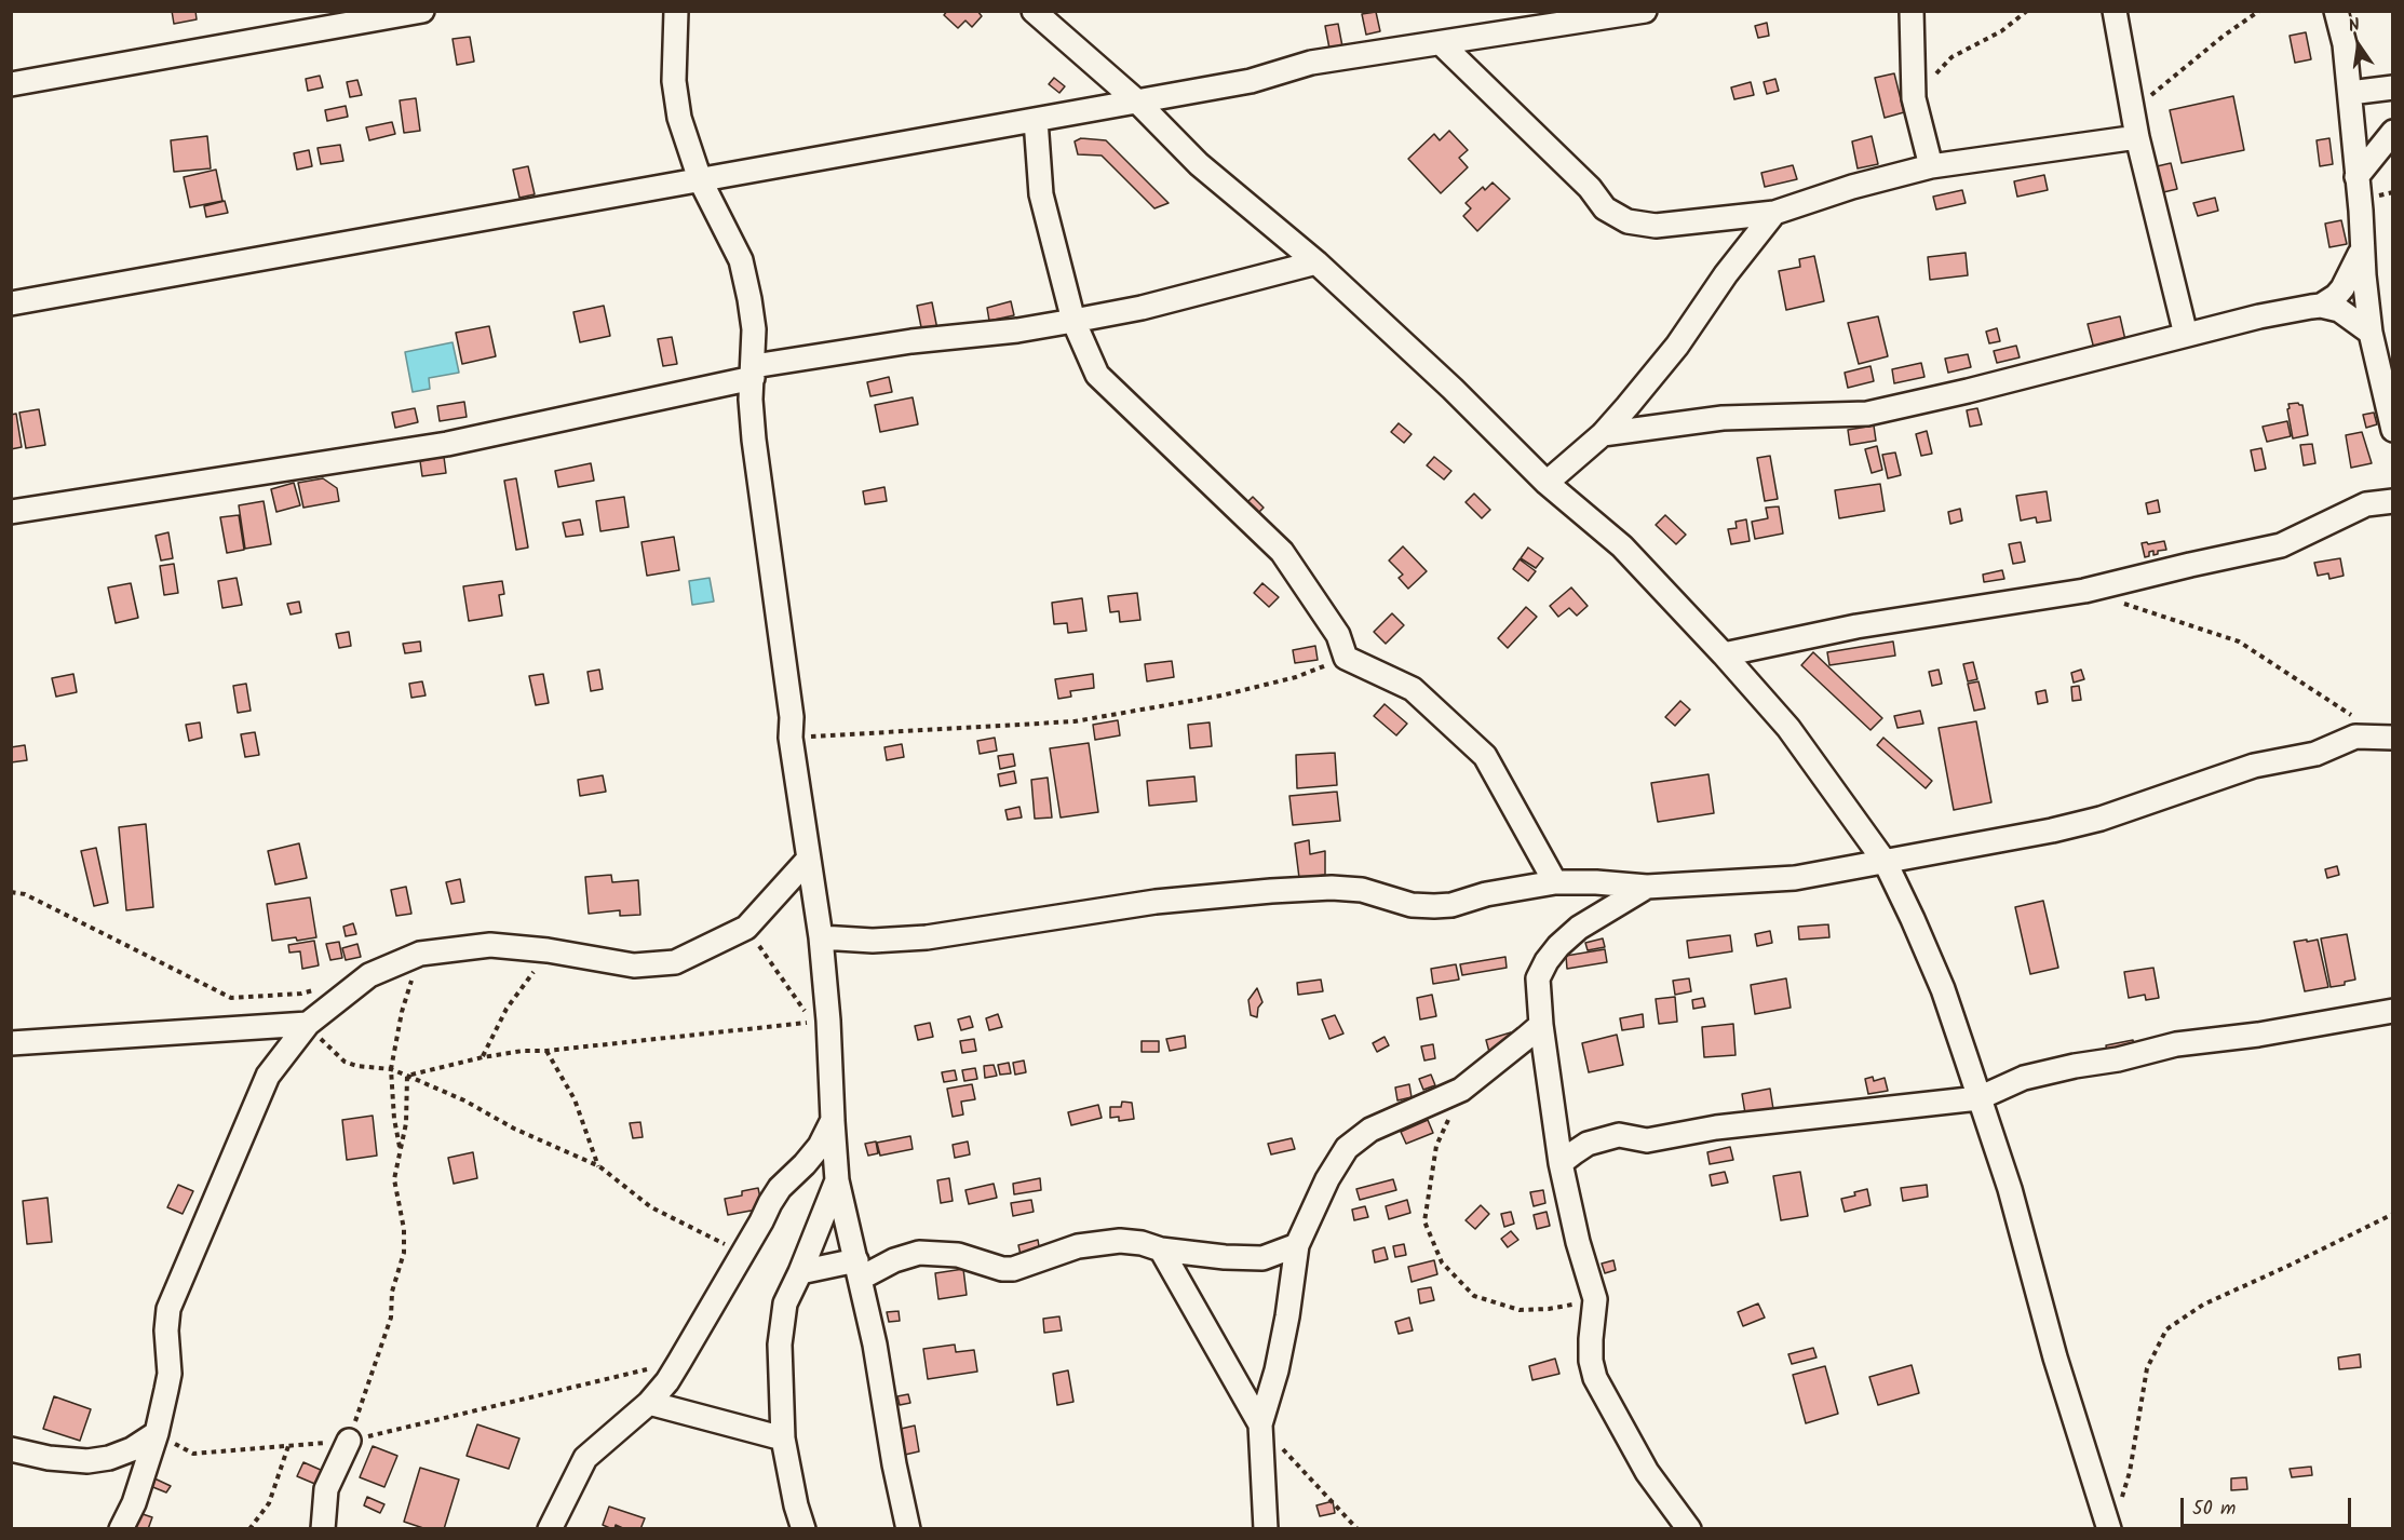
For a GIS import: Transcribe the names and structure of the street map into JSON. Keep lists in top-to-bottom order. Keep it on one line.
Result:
{"scale_bar":"50 m","north":"top"}
